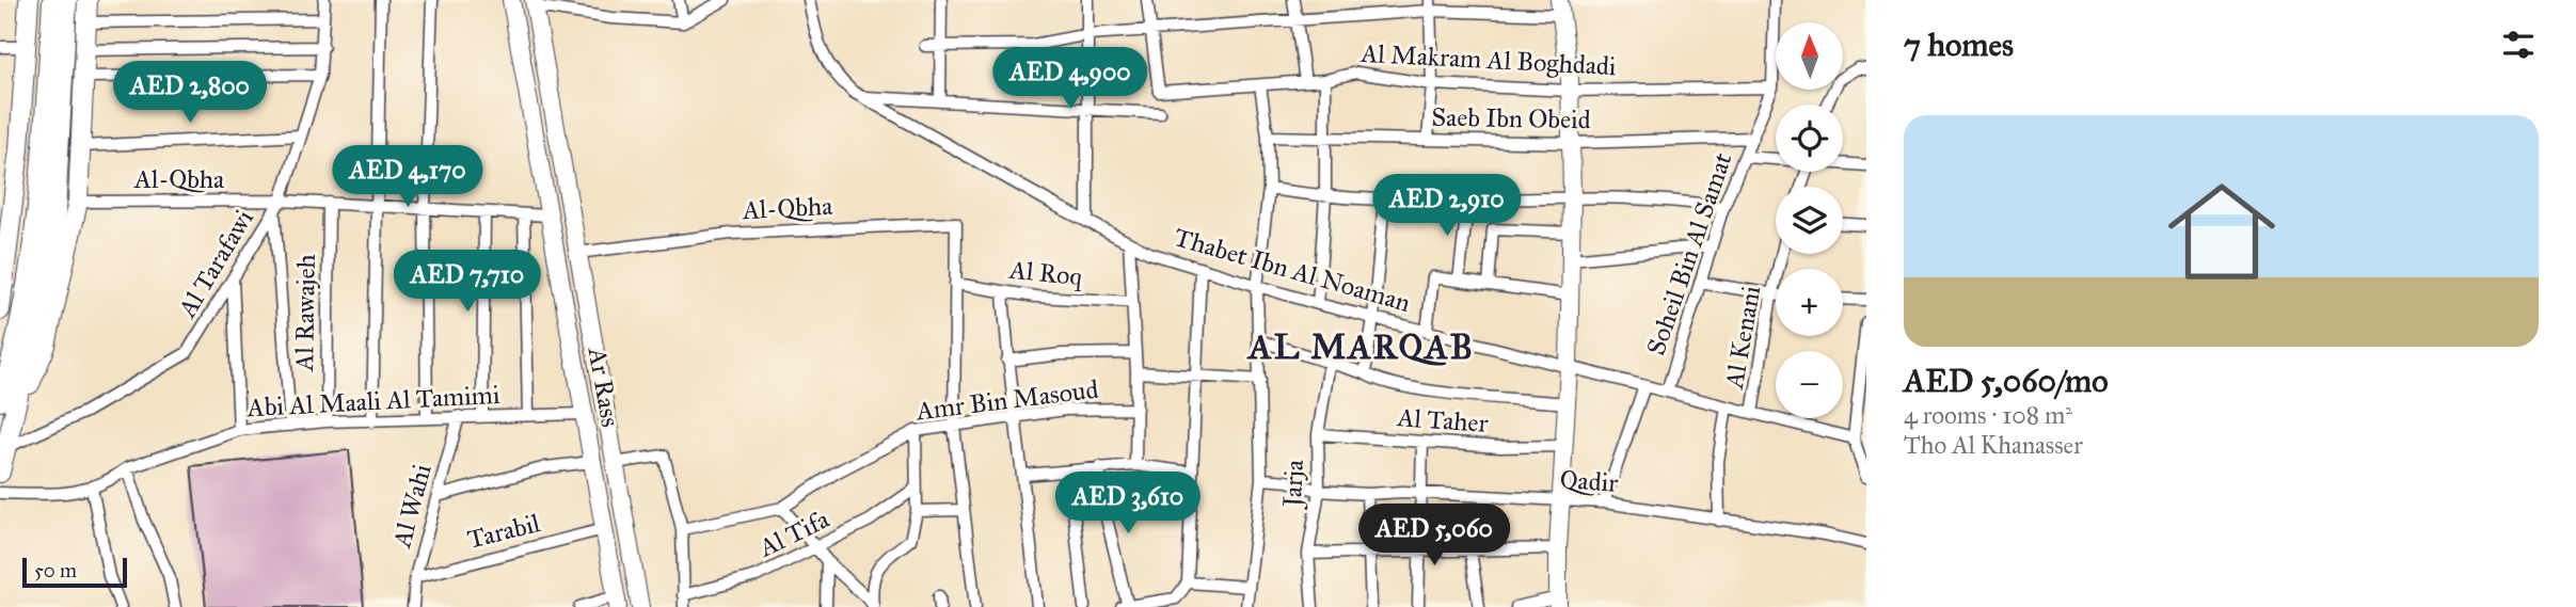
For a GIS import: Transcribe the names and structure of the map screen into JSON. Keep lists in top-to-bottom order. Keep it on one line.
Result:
{"streets":{"street":["Al Makram Al Boghdadi","Saeb Ibn Obeid","Al-Qbha","Soheil Bin Al Samat","Al Tarafawi","Thabet Ibn Al Noaman","Al Roq","Al Rawajeh","Al Kenani","Ar Rass","Amr Bin Masoud","Abi Al Maali Al Tamimi","Al Taher","Qadir","Jarja","Al Wahi","Tarabil","Al Tifa"]},"crossings":[["Al Makram Al Boghdadi","Soheil Bin Al Samat"],["Saeb Ibn Obeid","Soheil Bin Al Samat"],["Al-Qbha","Al Tarafawi"],["Al-Qbha","Al Roq"],["Al-Qbha","Al Rawajeh"],["Al-Qbha","Ar Rass"],["Soheil Bin Al Samat","Thabet Ibn Al Noaman"],["Soheil Bin Al Samat","Qadir"],["Thabet Ibn Al Noaman","Al Kenani"],["Al Rawajeh","Abi Al Maali Al Tamimi"],["Al Kenani","Qadir"],["Ar Rass","Abi Al Maali Al Tamimi"],["Ar Rass","Tarabil"],["Abi Al Maali Al Tamimi","Al Wahi"],["Al Taher","Jarja"],["Qadir","Jarja"],["Al Wahi","Tarabil"]],"districts":["AL MARQAB"],"scale_bar":"50 m","north":"top","page":{"heading":"7 homes","map_buttons":["+","−"],"price":["AED 4,900","AED 2,800","AED 4,170","AED 2,910","AED 7,710","AED 3,610","AED 5,060"],"list":[{"name":"AED 5,060/mo","note":"4 rooms · 108 m² · Tho Al Khanasser"}],"scale":"50 m"}}
